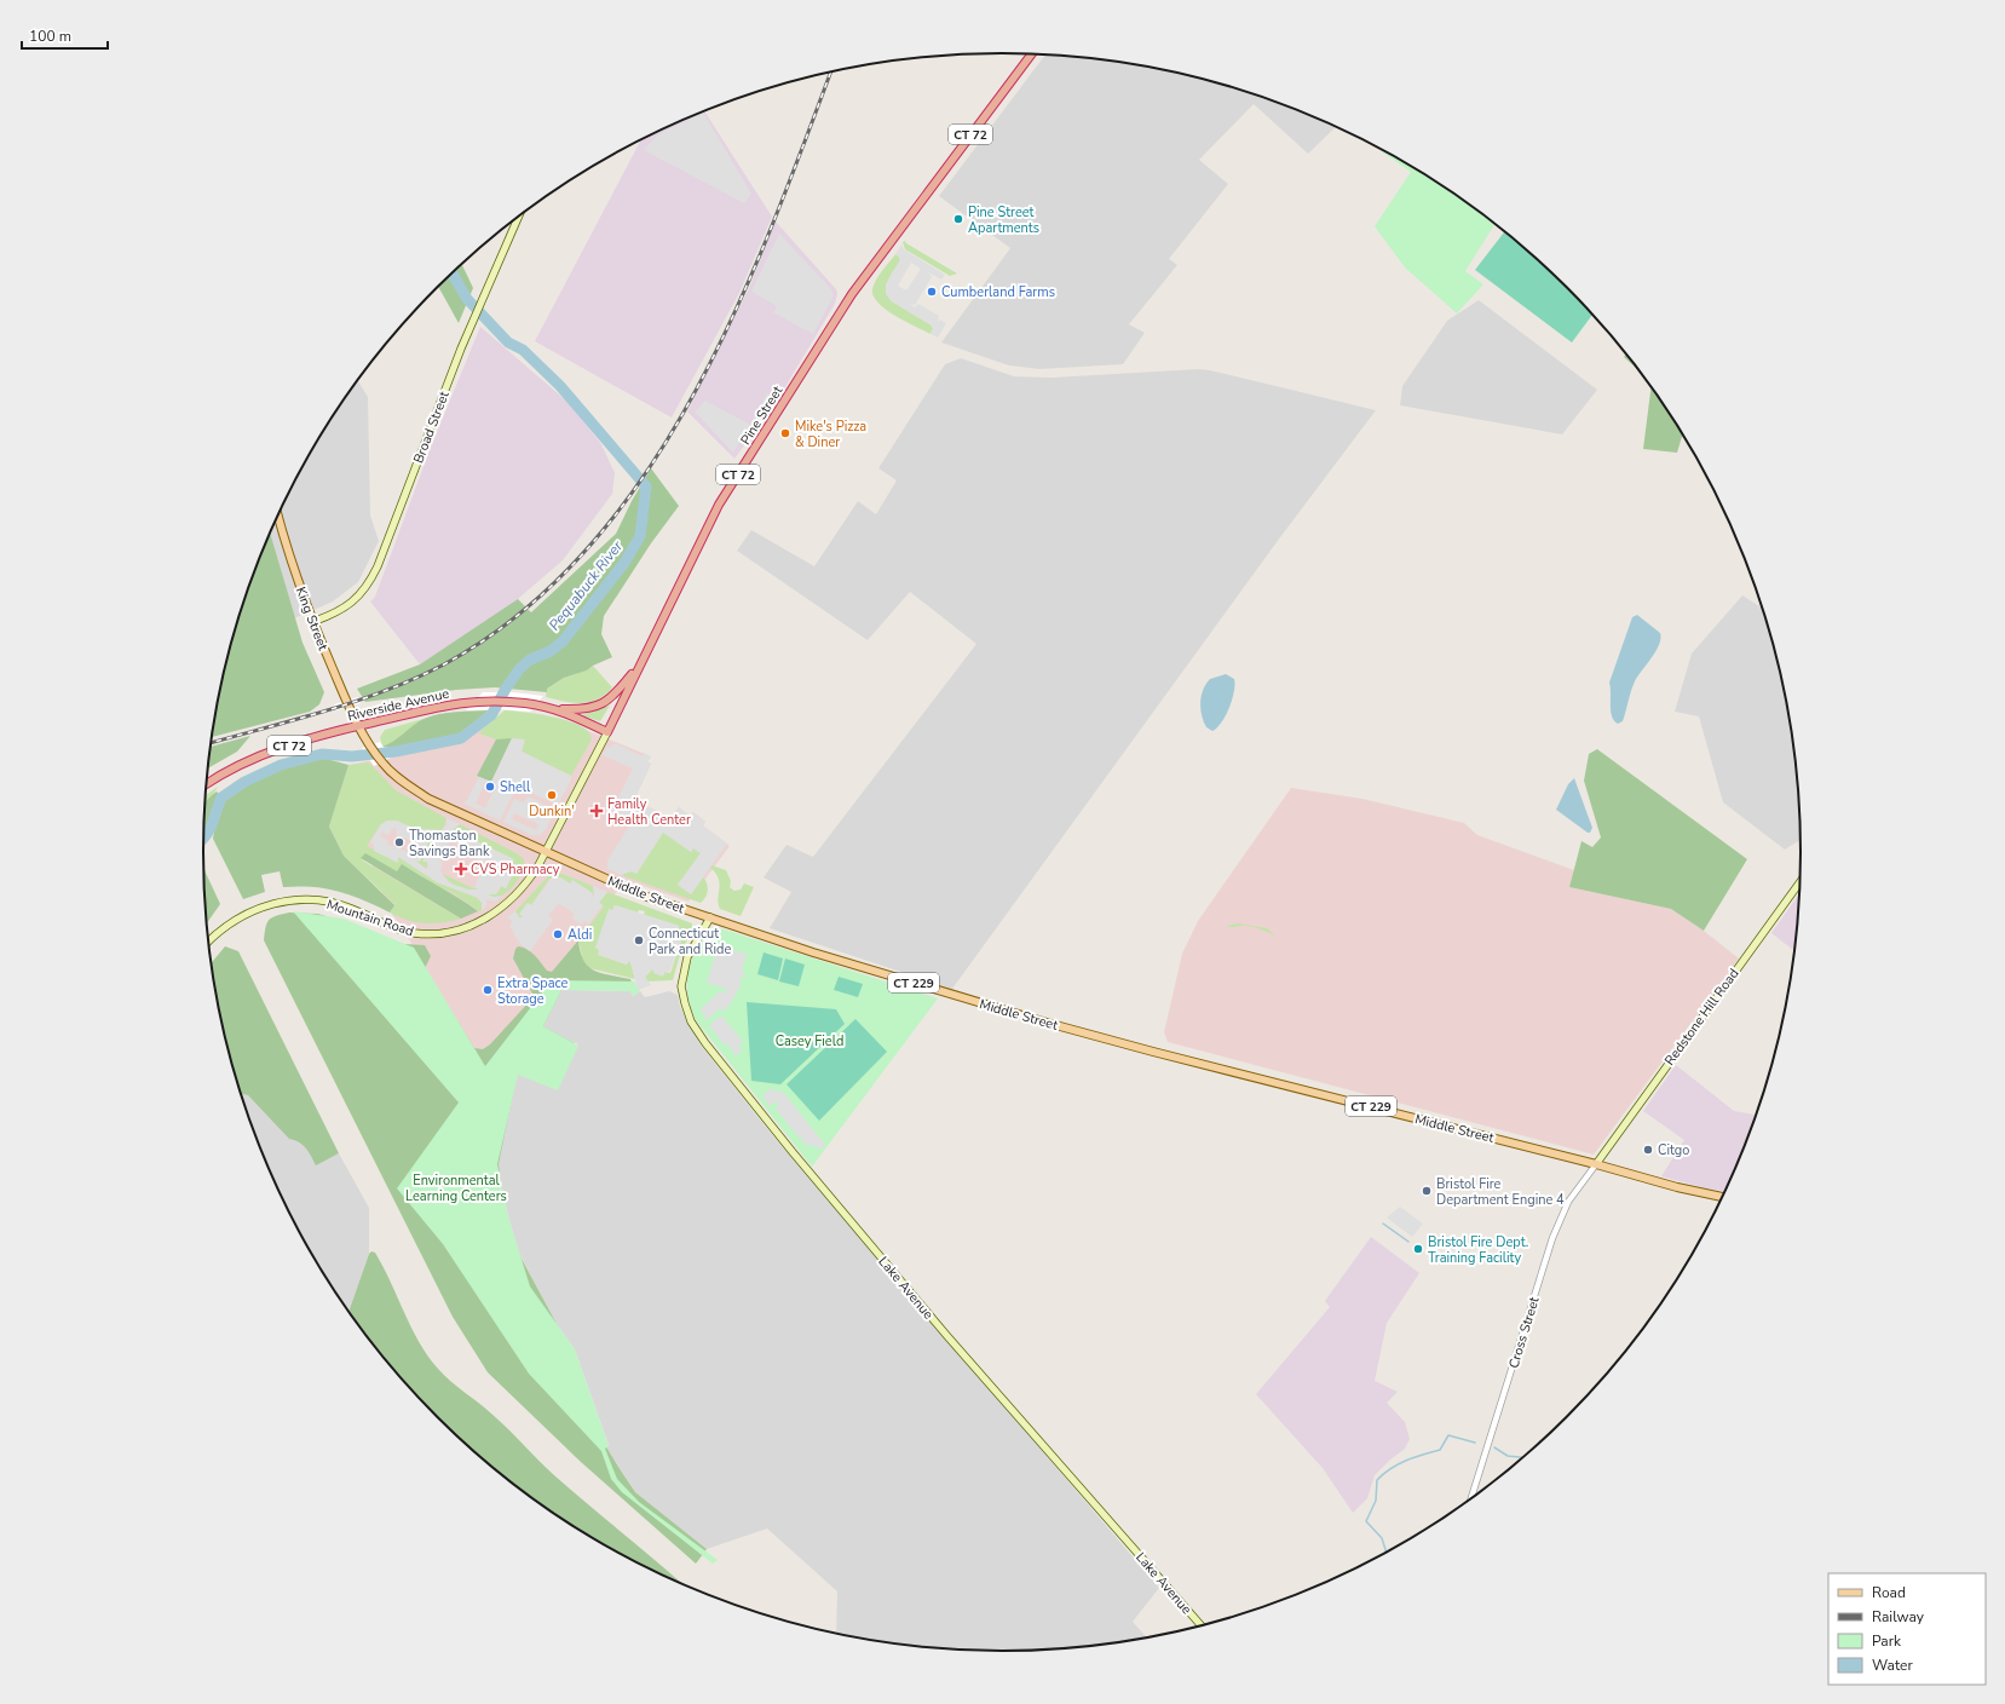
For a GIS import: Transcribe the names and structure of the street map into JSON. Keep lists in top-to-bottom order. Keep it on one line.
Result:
{"streets":{"highway":["CT 72","Pine Street","Riverside Avenue"],"main road":["Broad Street","King Street","Middle Street","Mountain Road","CT 229","Redstone Hill Road","Lake Avenue"],"street":["Cross Street"]},"crossings":[["CT 72","Pine Street"],["CT 72","Riverside Avenue"],["Pine Street","Riverside Avenue"],["Pine Street","Middle Street"],["Pine Street","Mountain Road"],["Broad Street","King Street"],["King Street","Riverside Avenue"],["King Street","Middle Street"],["Riverside Avenue","Middle Street"],["Middle Street","Mountain Road"],["Middle Street","Redstone Hill Road"],["Middle Street","Lake Avenue"],["Middle Street","Cross Street"],["Redstone Hill Road","Cross Street"]],"water":["Pequabuck River"],"parks":["Casey Field","Environmental Learning Centers"],"places":{"other":["Pine Street Apartments","Cumberland Farms","Mike's Pizza & Diner","Shell","Dunkin'","Thomaston Savings Bank","Aldi","Connecticut Park and Ride","Extra Space Storage","Citgo","Bristol Fire Department Engine 4","Bristol Fire Dept. Training Facility"],"health":["Family Health Center","CVS Pharmacy"]},"legend":["Road","Railway","Park","Water"],"scale_bar":"100 m"}
